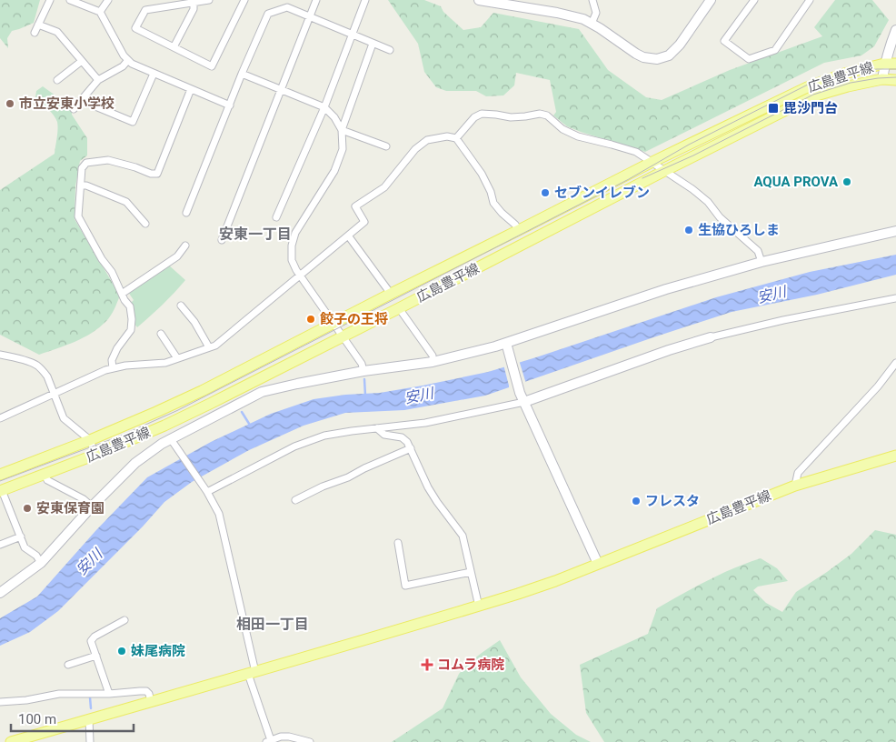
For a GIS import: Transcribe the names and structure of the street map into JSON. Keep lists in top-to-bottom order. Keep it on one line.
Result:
{"streets":{"main road":["広島豊平線"]},"districts":["安東一丁目","相田一丁目"],"water":["安川"],"places":{"other":["市立安東小学校","AQUA PROVA","セブンイレブン","生協ひろしま","餃子の王将","フレスタ","安東保育園","妹尾病院"],"transit":["毘沙門台"],"health":["コムラ病院"]},"scale_bar":"100 m"}
